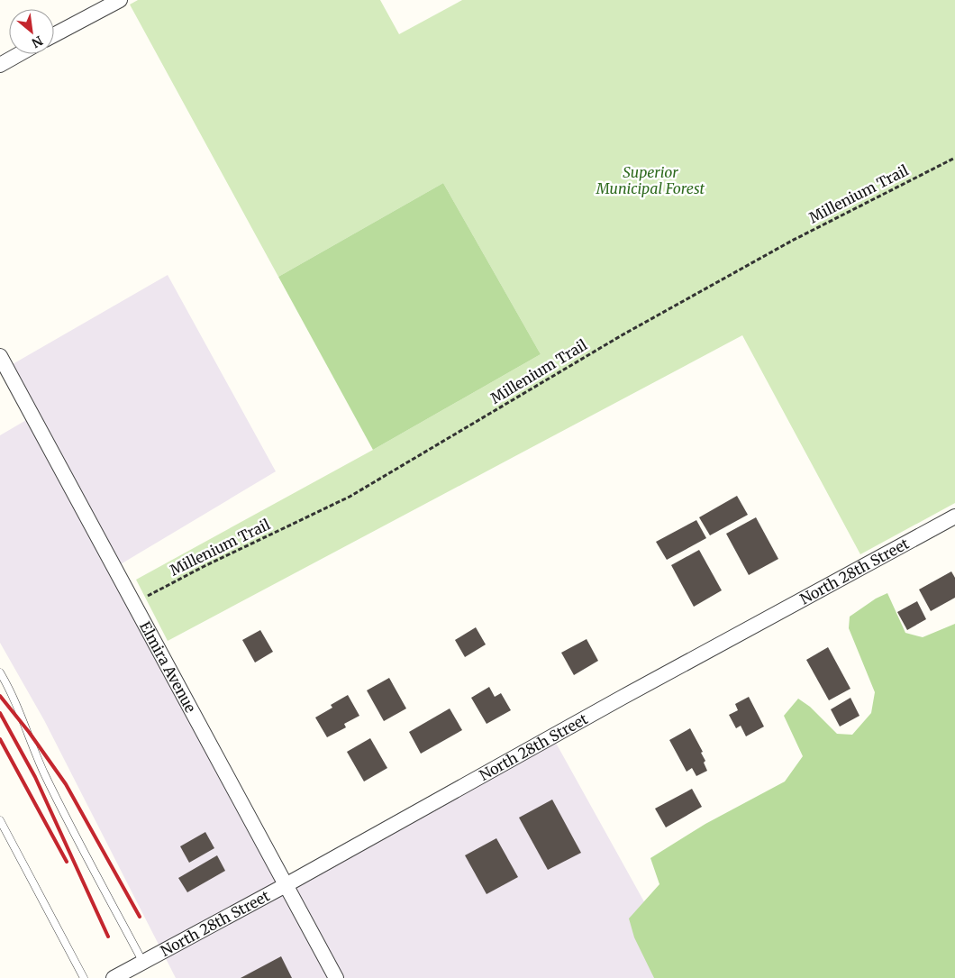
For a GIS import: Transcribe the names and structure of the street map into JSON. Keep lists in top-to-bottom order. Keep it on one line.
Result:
{"streets":{"street":["North 28th Street","Elmira Avenue"],"path":["Millenium Trail"]},"crossings":[["Millenium Trail","Elmira Avenue"],["North 28th Street","Elmira Avenue"]],"parks":["Superior Municipal Forest"],"north":"bottom right"}
